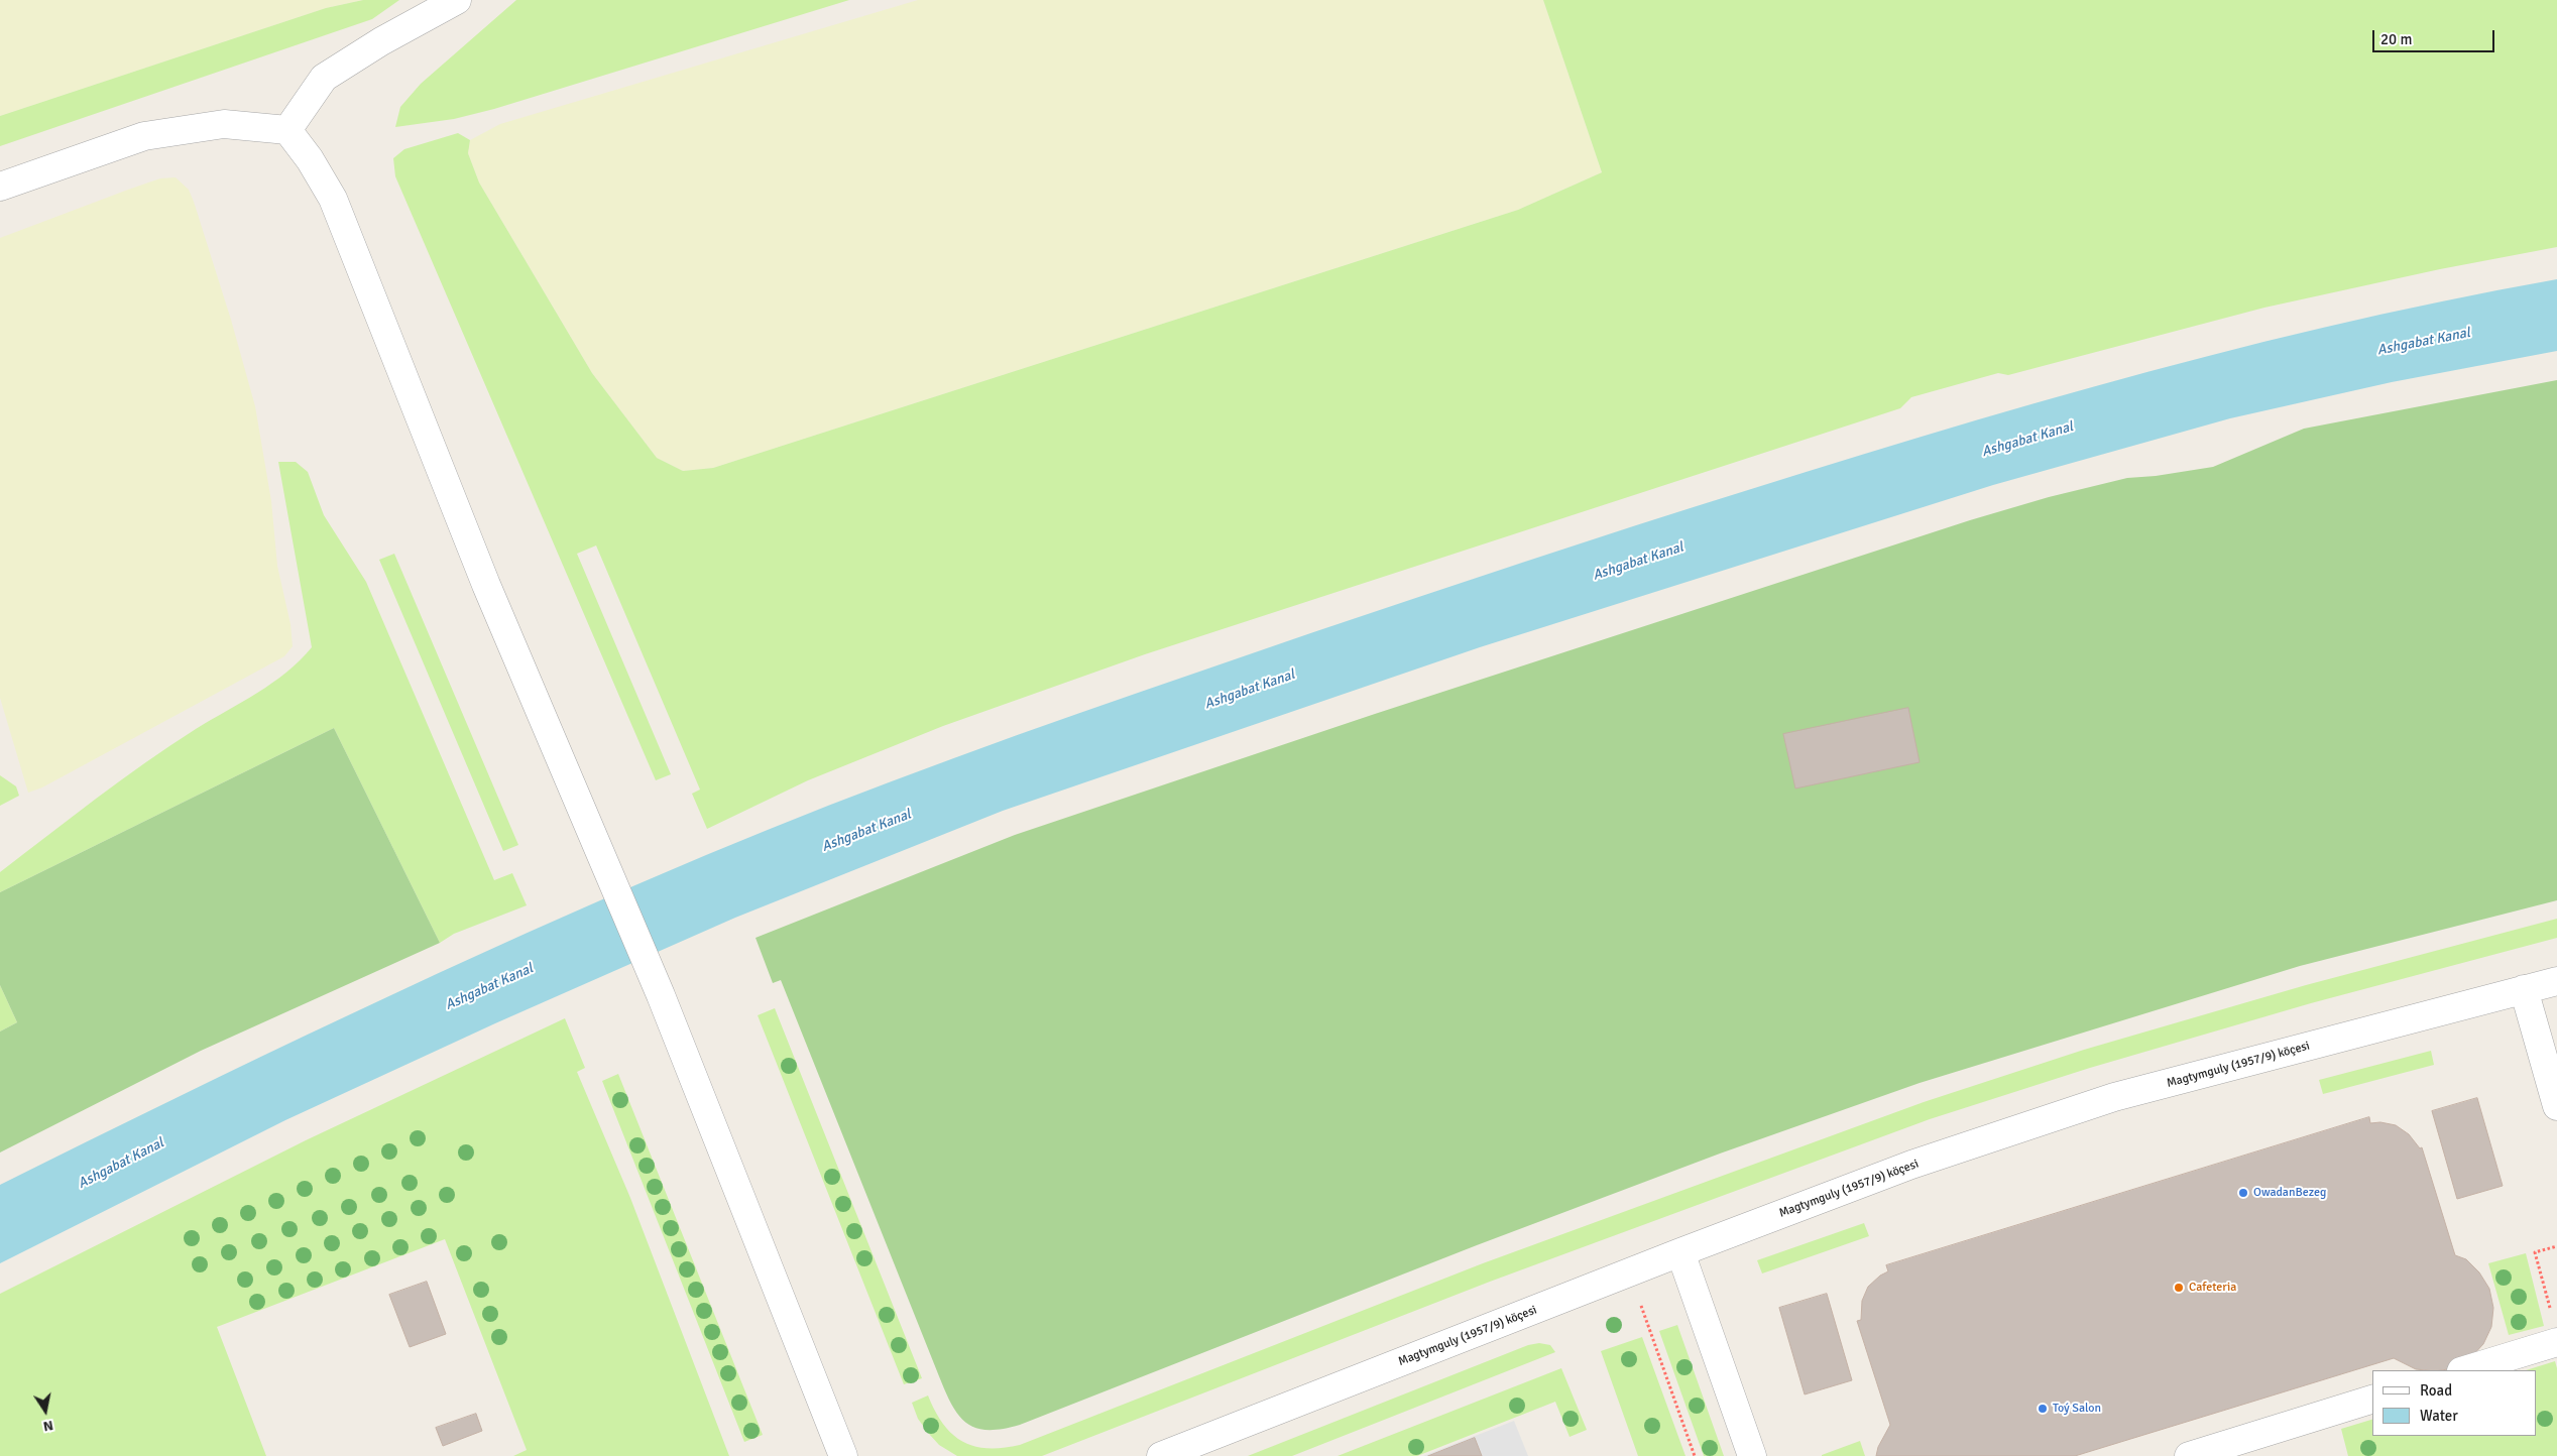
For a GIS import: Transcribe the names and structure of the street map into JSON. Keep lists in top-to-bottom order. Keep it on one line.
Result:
{"streets":{"street":["Magtymguly (1957/9) köçesi"]},"water":["Ashgabat Kanal"],"places":["OwadanBezeg","Cafeteria","Toý Salon"],"legend":["Road","Water"],"scale_bar":"20 m","north":"bottom"}
